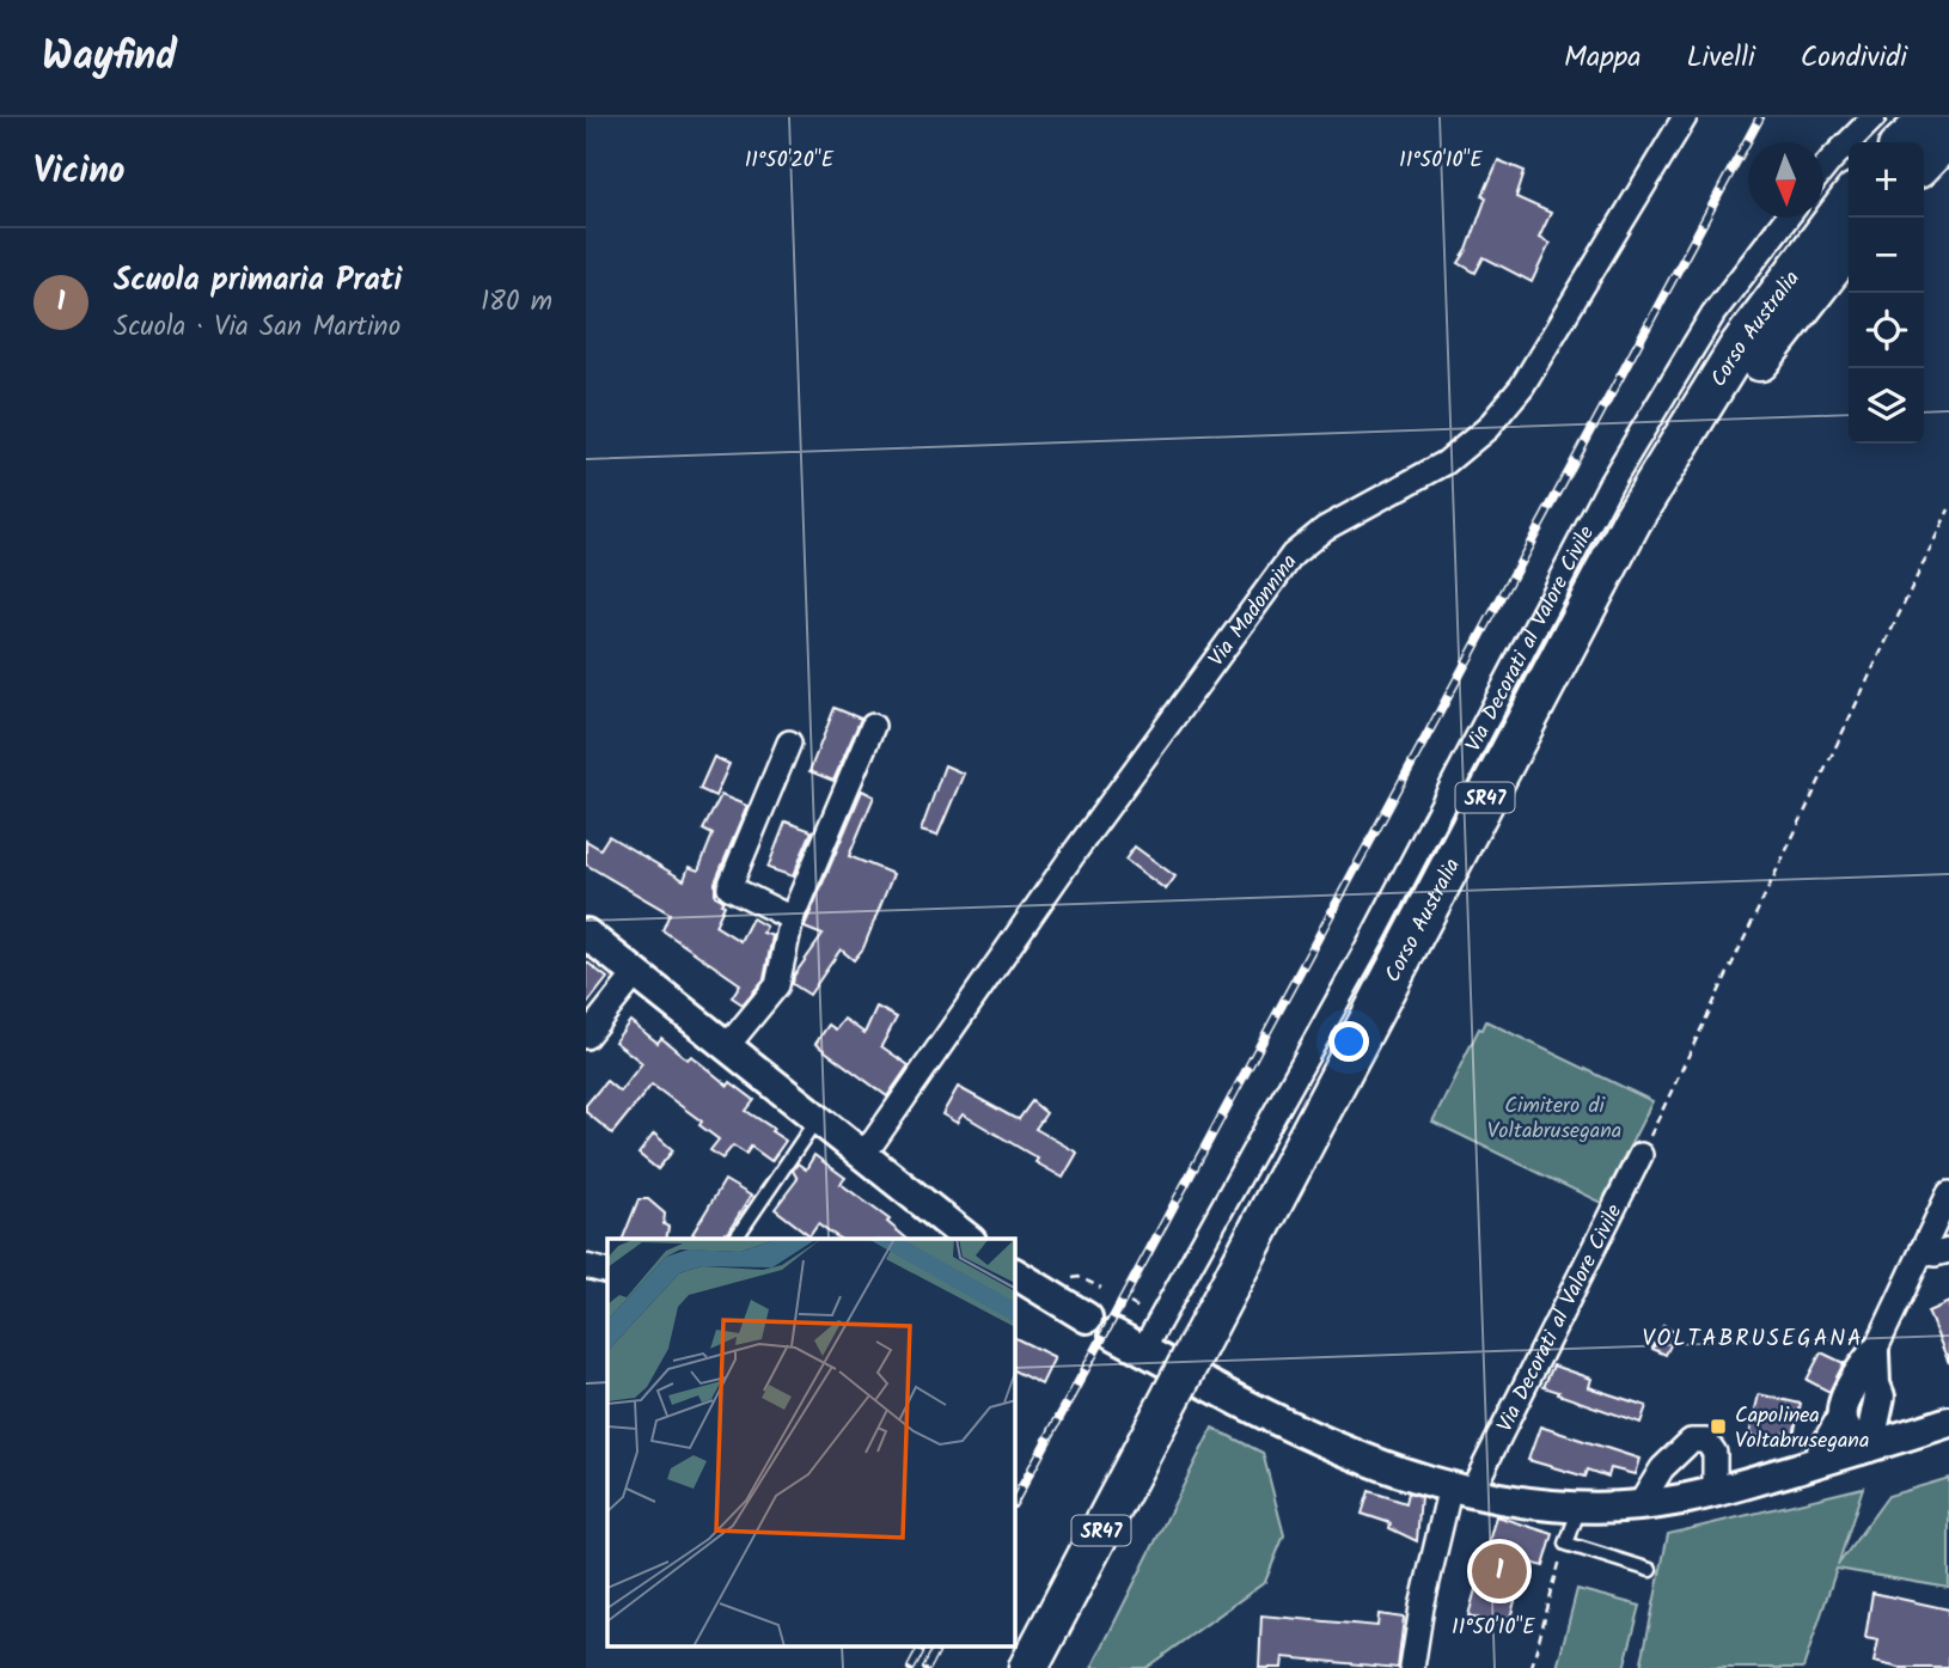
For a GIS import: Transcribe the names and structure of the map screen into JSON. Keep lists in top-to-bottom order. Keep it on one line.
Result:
{"streets":{"highway":["Corso Australia","SR47"],"street":["Via Madonnina","Via Decorati al Valore Civile"]},"districts":["VOLTABRUSEGANA"],"parks":["Cimitero di Voltabrusegana"],"places":{"transit":["Capolinea Voltabrusegana"]},"north":"bottom","page":{"header":"Wayfind","nav":["Mappa","Livelli","Condividi"],"heading":"Vicino","map_buttons":["+","−"],"list":[{"mark":"1","name":"Scuola primaria Prati","note":"Scuola · Via San Martino","value":"180 m"}],"pins":"1"},"coordinates":["11°50'20\"E","11°50'10\"E"]}
